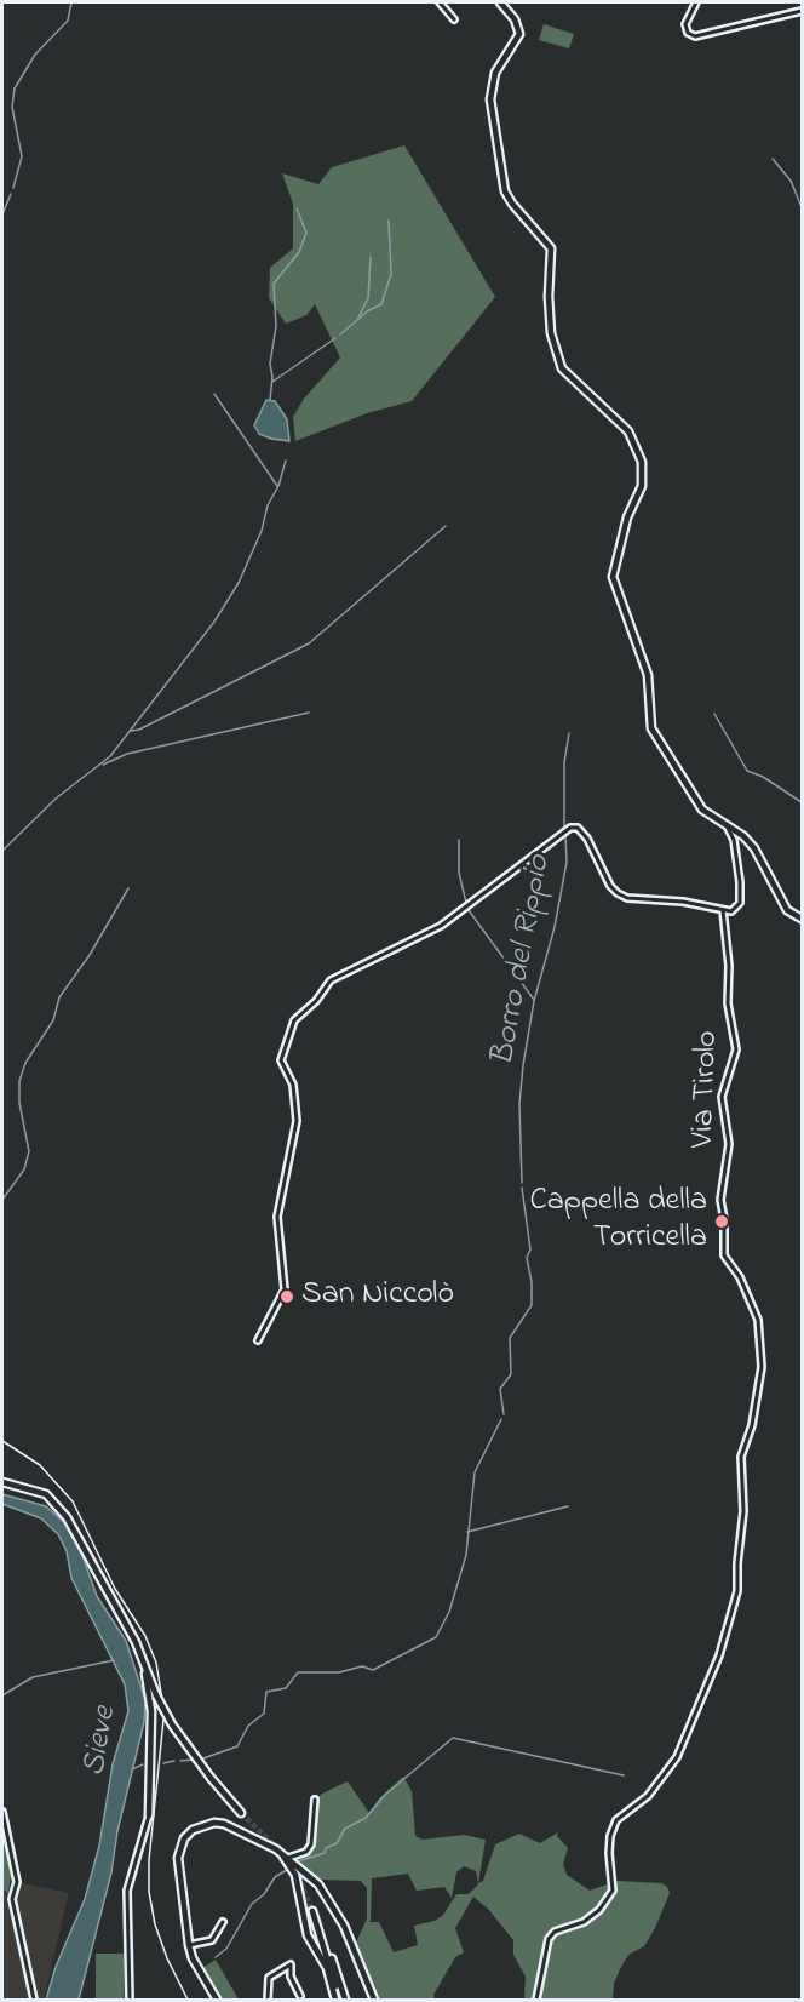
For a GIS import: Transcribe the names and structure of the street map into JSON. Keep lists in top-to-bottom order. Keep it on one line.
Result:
{"streets":{"street":["Via Tirolo"]},"water":["Borro del Rippio","Sieve"],"places":["Cappella della Torricella","San Niccolò"]}
